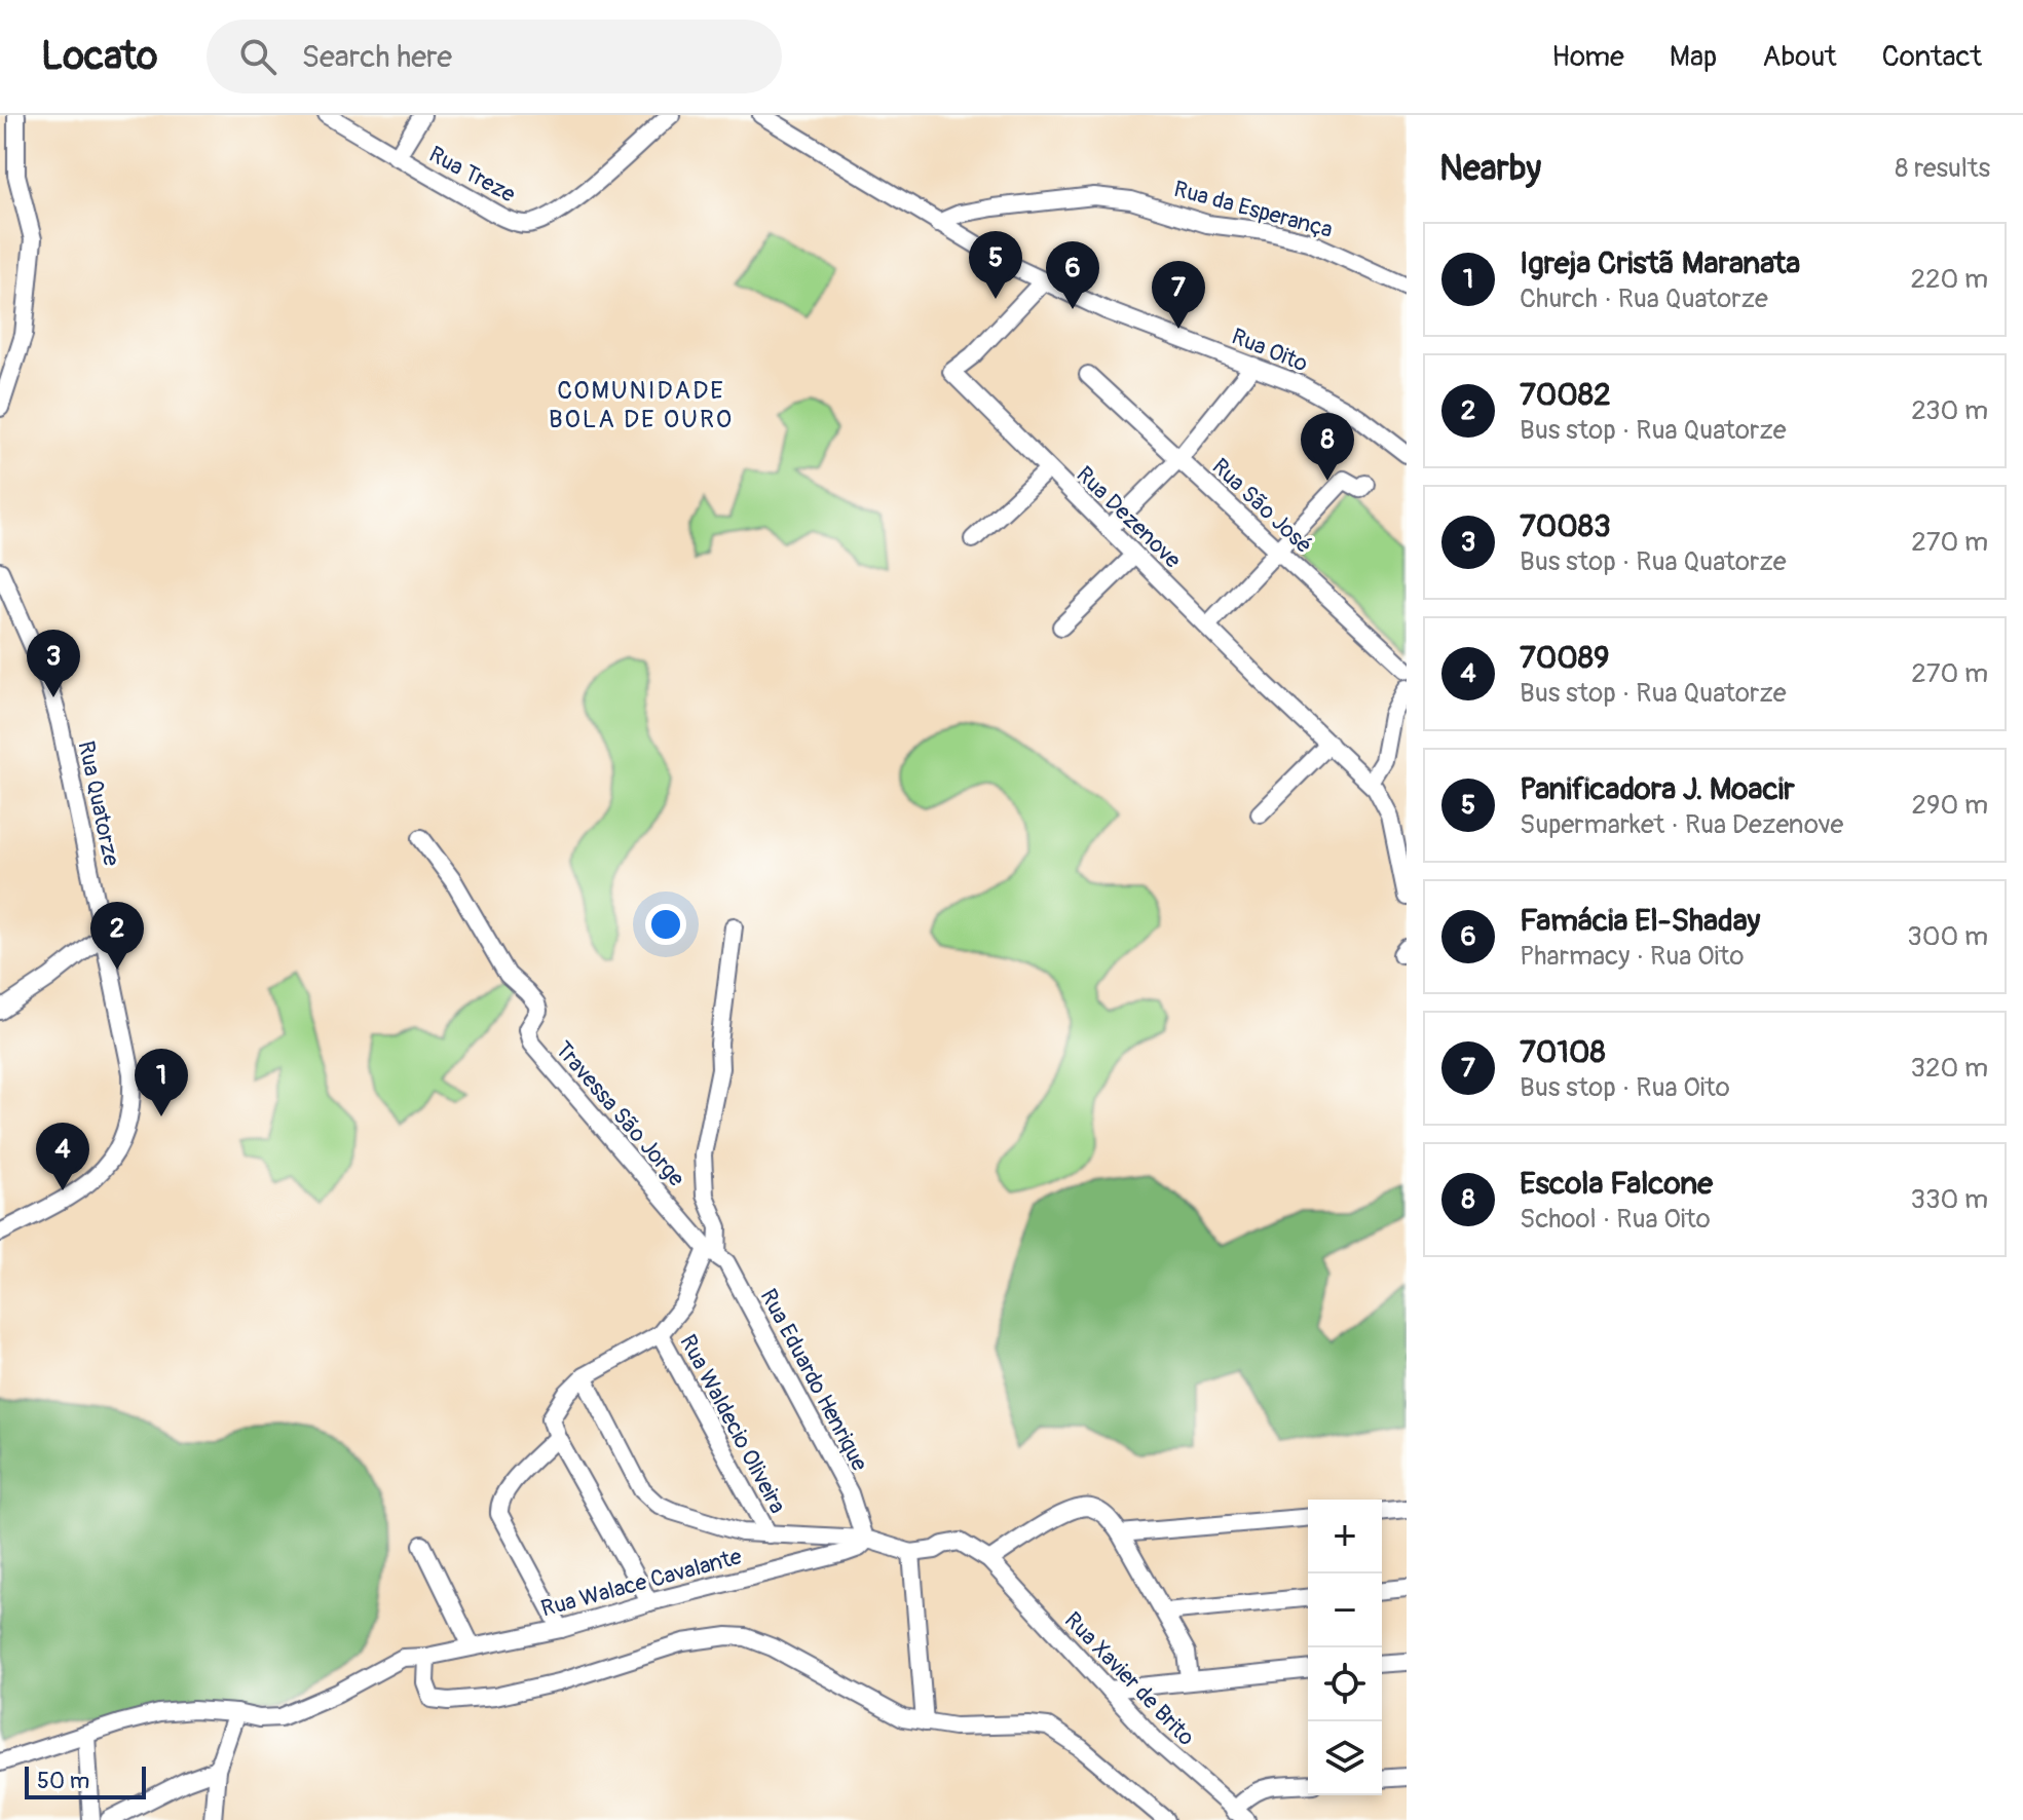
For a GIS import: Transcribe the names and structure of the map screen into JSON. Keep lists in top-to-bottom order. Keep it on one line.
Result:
{"streets":{"street":["Rua Treze","Rua da Esperança","Rua Oito","Rua São José","Rua Dezenove","Rua Quatorze","Travessa São Jorge","Rua Eduardo Henrique","Rua Waldecio Oliveira","Rua Walace Cavalante","Rua Xavier de Brito"]},"crossings":[["Rua da Esperança","Rua Oito"],["Rua Oito","Rua Dezenove"],["Travessa São Jorge","Rua Eduardo Henrique"],["Rua Eduardo Henrique","Rua Walace Cavalante"]],"districts":["COMUNIDADE BOLA DE OURO"],"scale_bar":"50 m","page":{"header":"Locato","search":"Search here","nav":["Home","Map","About","Contact"],"heading":["Nearby","8 results"],"list":[{"mark":"1","name":"Igreja Cristã Maranata","note":"Church · Rua Quatorze","value":"220 m"},{"mark":"2","name":"70082","note":"Bus stop · Rua Quatorze","value":"230 m"},{"mark":"3","name":"70083","note":"Bus stop · Rua Quatorze","value":"270 m"},{"mark":"4","name":"70089","note":"Bus stop · Rua Quatorze","value":"270 m"},{"mark":"5","name":"Panificadora J. Moacir","note":"Supermarket · Rua Dezenove","value":"290 m"},{"mark":"6","name":"Famácia El-Shaday","note":"Pharmacy · Rua Oito","value":"300 m"},{"mark":"7","name":"70108","note":"Bus stop · Rua Oito","value":"320 m"},{"mark":"8","name":"Escola Falcone","note":"School · Rua Oito","value":"330 m"}],"pins":["5","6","7","8","3","2","1","4"],"map_buttons":["+","−"],"scale":"50 m"}}
